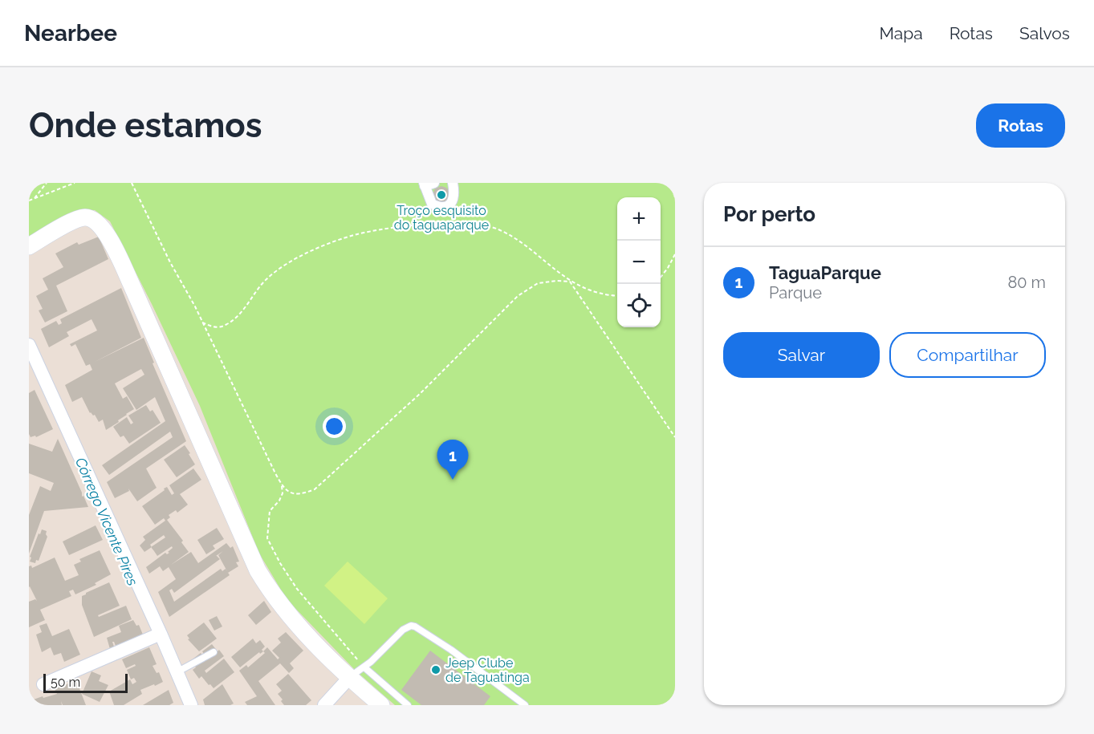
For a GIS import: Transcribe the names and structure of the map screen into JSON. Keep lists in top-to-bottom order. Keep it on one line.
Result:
{"water":["Córrego Vicente Pires"],"places":["Troço esquisito do taguaparque","Jeep Clube de Taguatinga"],"scale_bar":"50 m","page":{"header":"Nearbee","nav":["Mapa","Rotas","Salvos"],"buttons":["Rotas",["Salvar","Compartilhar"]],"title":"Onde estamos","heading":"Por perto","map_buttons":["+","−"],"list":[{"mark":"1","name":"TaguaParque","note":"Parque","value":"80 m"}],"pins":"1","scale":"50 m"}}
